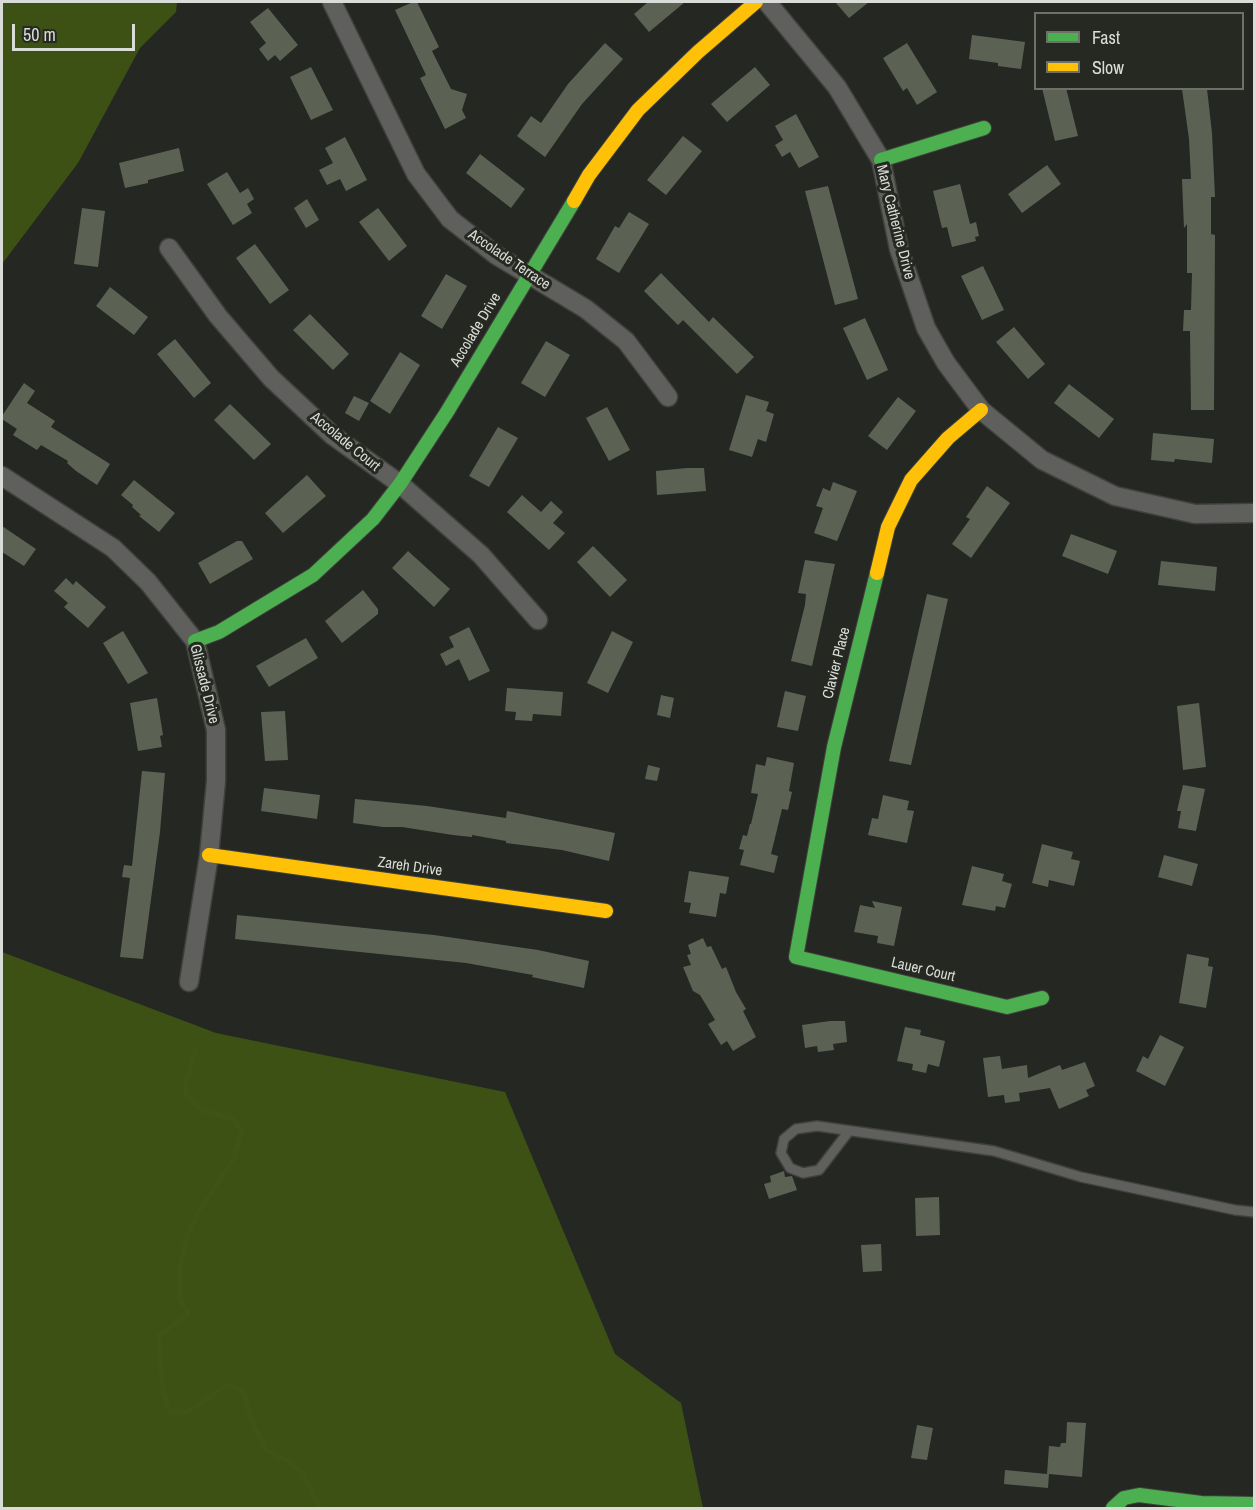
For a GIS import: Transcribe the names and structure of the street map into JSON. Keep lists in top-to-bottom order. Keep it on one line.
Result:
{"streets":{"street":["Mary Catherine Drive","Accolade Terrace","Accolade Drive","Accolade Court","Clavier Place","Glissade Drive","Zareh Drive","Lauer Court"]},"crossings":[["Mary Catherine Drive","Clavier Place"],["Accolade Terrace","Accolade Drive"],["Accolade Drive","Accolade Court"],["Accolade Drive","Glissade Drive"],["Clavier Place","Lauer Court"],["Glissade Drive","Zareh Drive"]],"legend":["Fast","Slow"],"scale_bar":"50 m"}
